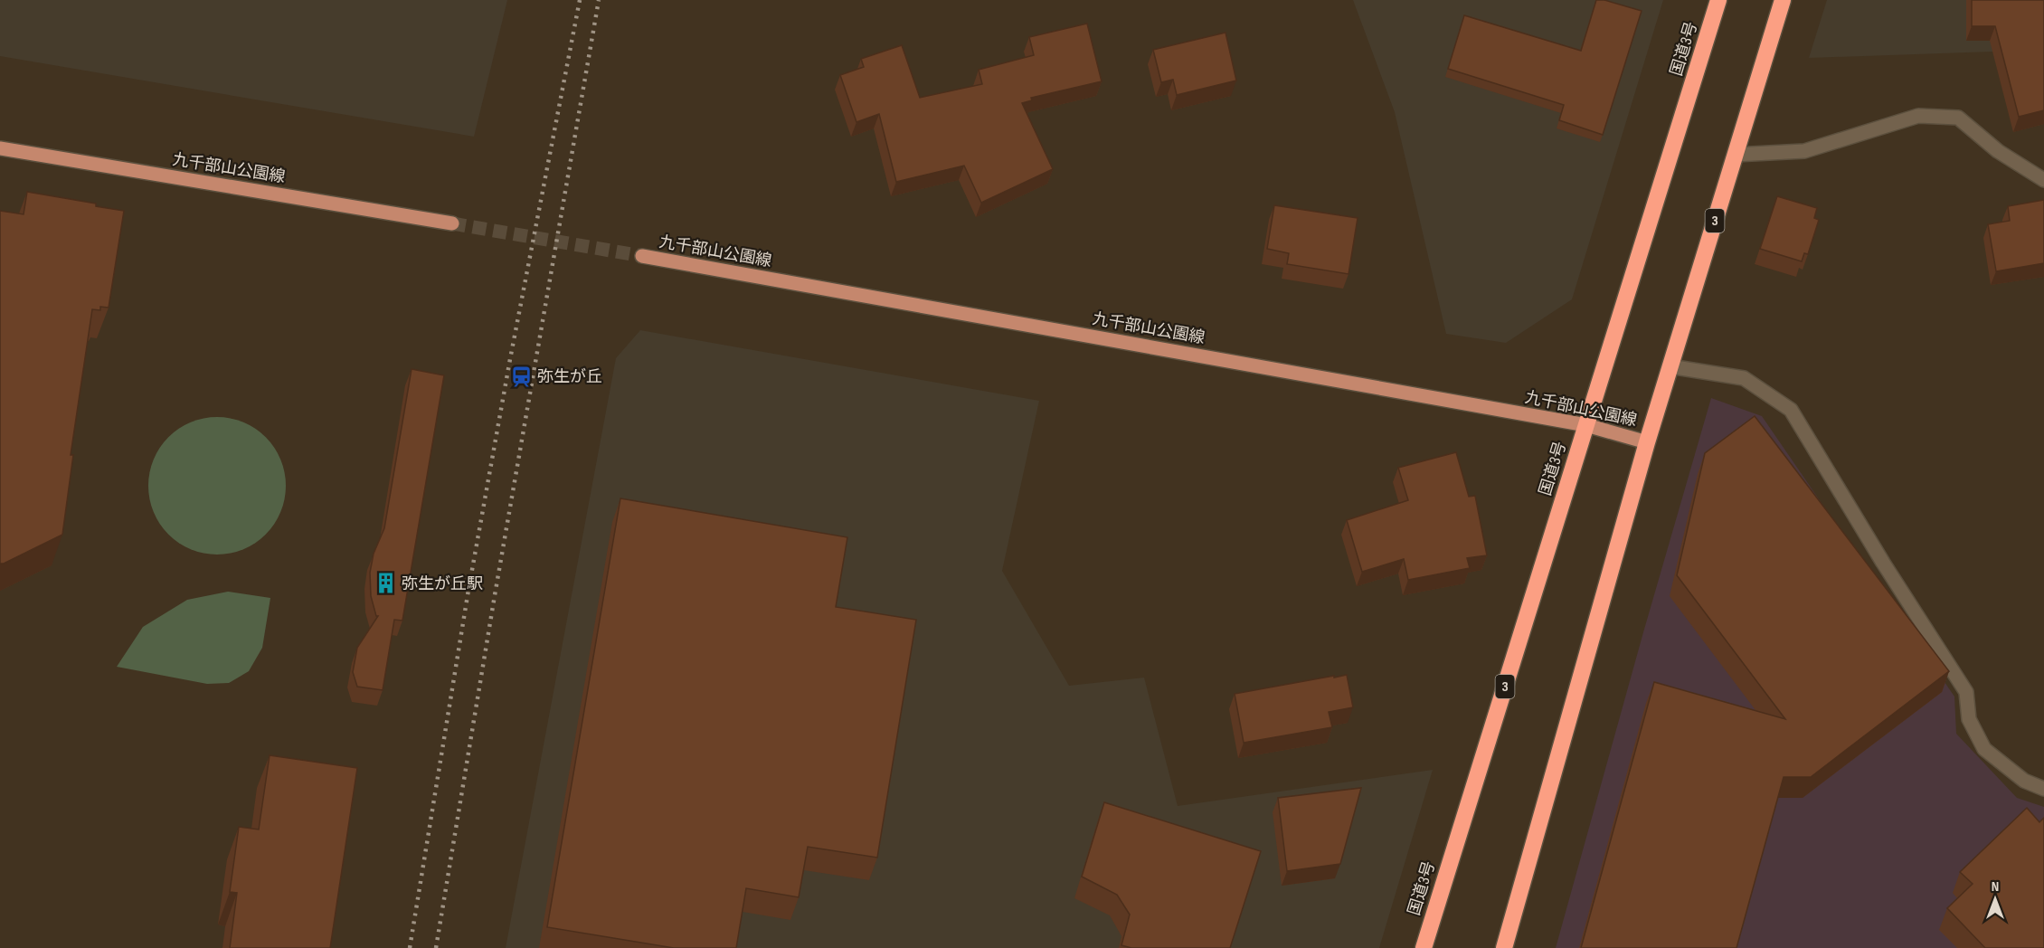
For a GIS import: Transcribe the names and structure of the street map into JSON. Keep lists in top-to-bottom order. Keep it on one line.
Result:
{"streets":{"highway":["国道3号","3"],"main road":["九千部山公園線"]},"crossings":[["国道3号","九千部山公園線"],["九千部山公園線","3"]],"places":{"station":["弥生が丘"],"building":["弥生が丘駅"]},"north":"top"}
